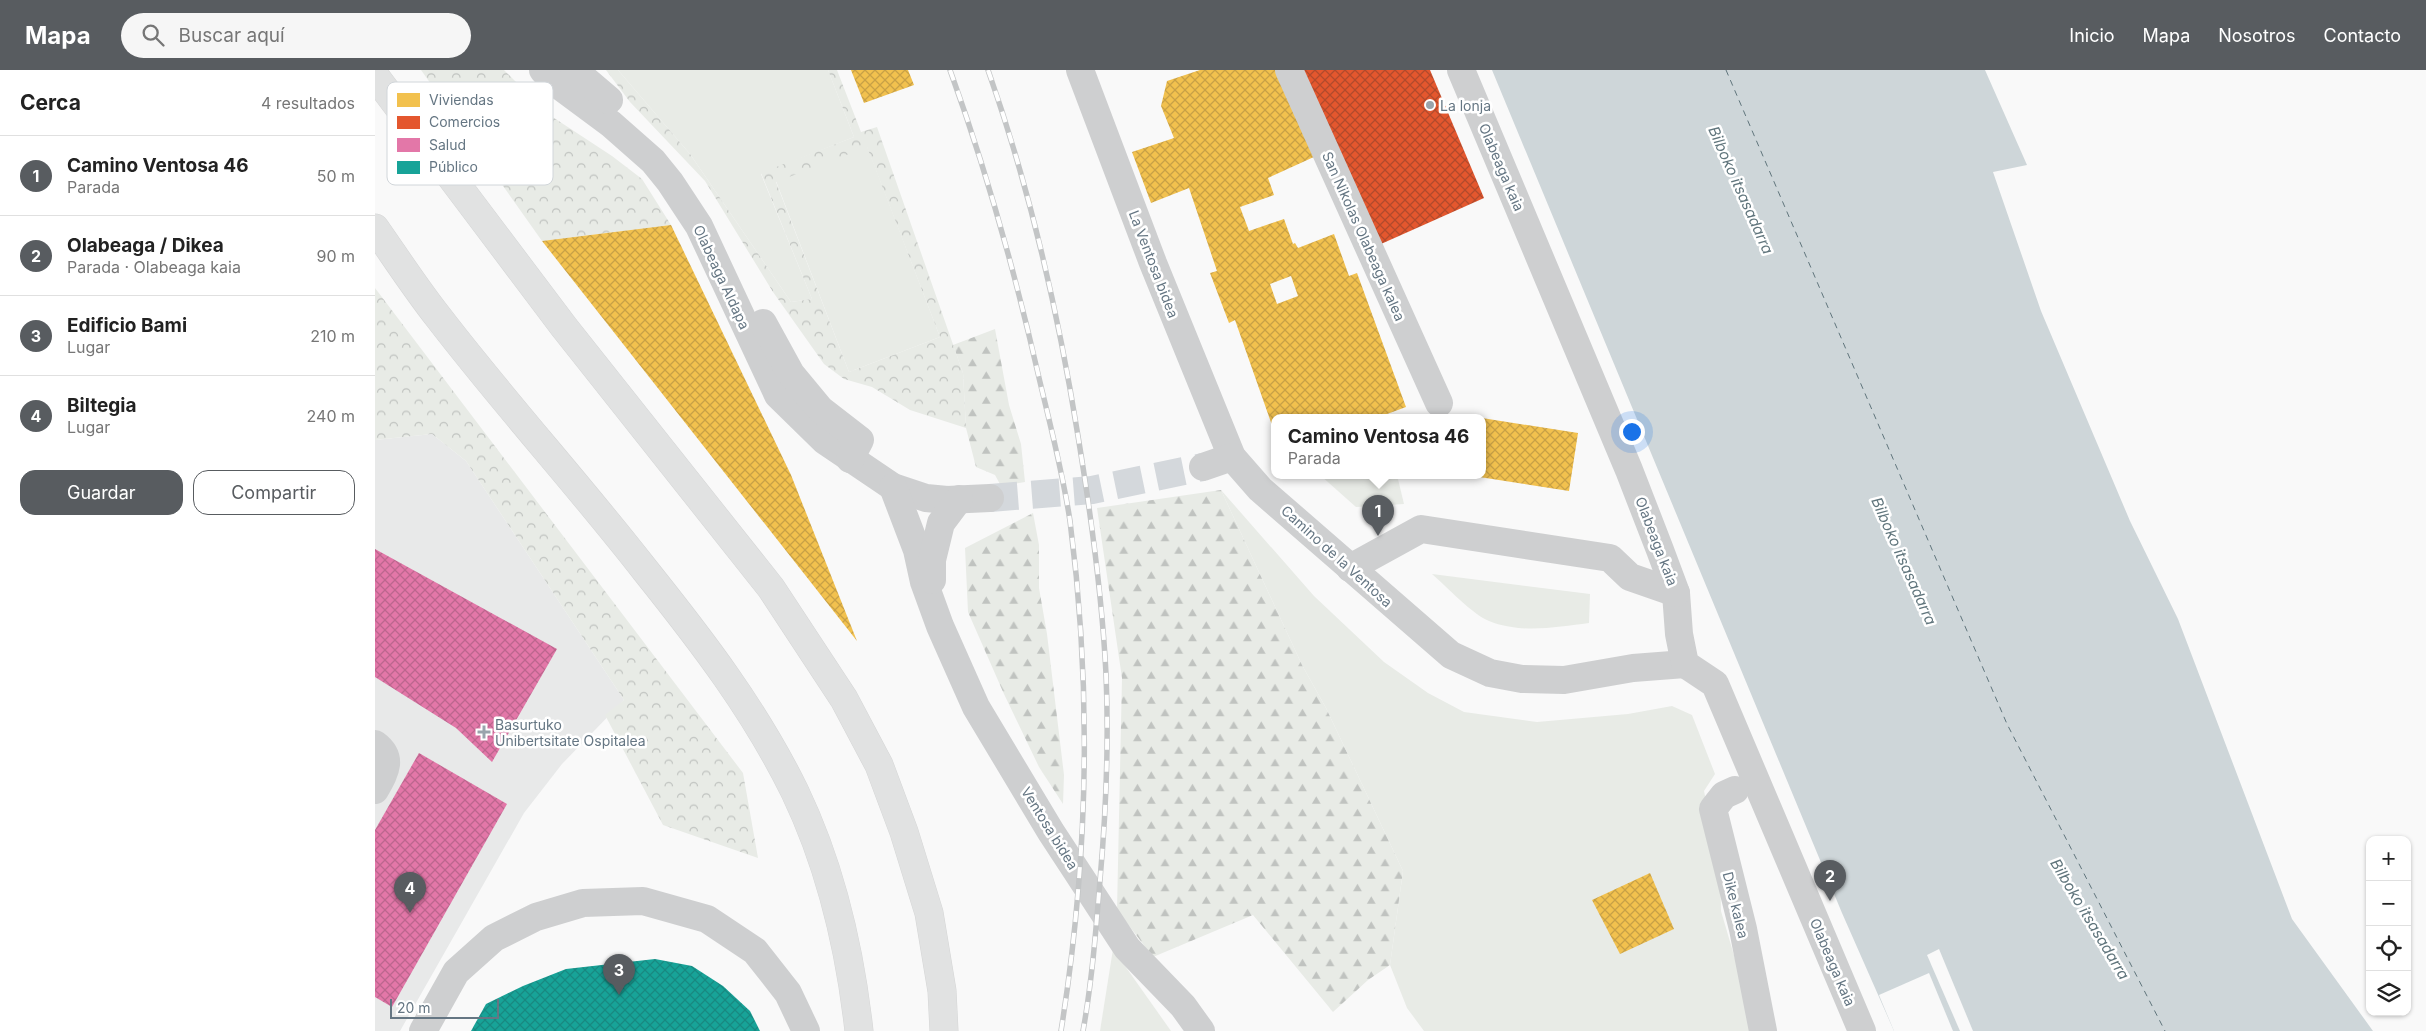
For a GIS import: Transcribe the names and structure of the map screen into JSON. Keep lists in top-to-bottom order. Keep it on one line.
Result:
{"streets":{"street":["Olabeaga kaia","San Nikolas Olabeaga kalea","La Ventosa bidea","Olabeaga Aldapa","Camino de la Ventosa","Ventosa bidea","Dike kalea"]},"crossings":[["Olabeaga kaia","Camino de la Ventosa"],["La Ventosa bidea","Camino de la Ventosa"],["Olabeaga Aldapa","Ventosa bidea"]],"water":["Bilboko itsasadarra"],"places":{"other":["La lonja"],"health":["Basurtuko Unibertsitate Ospitalea"]},"legend":["Viviendas","Comercios","Salud","Público"],"scale_bar":"20 m","page":{"header":"Mapa","search":"Buscar aquí","nav":["Inicio","Mapa","Nosotros","Contacto"],"heading":["Cerca","4 resultados"],"list":[{"mark":"1","name":"Camino Ventosa 46","note":"Parada","value":"50 m"},{"mark":"2","name":"Olabeaga / Dikea","note":"Parada · Olabeaga kaia","value":"90 m"},{"mark":"3","name":"Edificio Bami","note":"Lugar","value":"210 m"},{"mark":"4","name":"Biltegia","note":"Lugar","value":"240 m"}],"popup":["Camino Ventosa 46","Parada"],"buttons":["Guardar","Compartir"],"pins":["1","2","4","3"],"map_buttons":["+","−"],"scale":"20 m"}}
